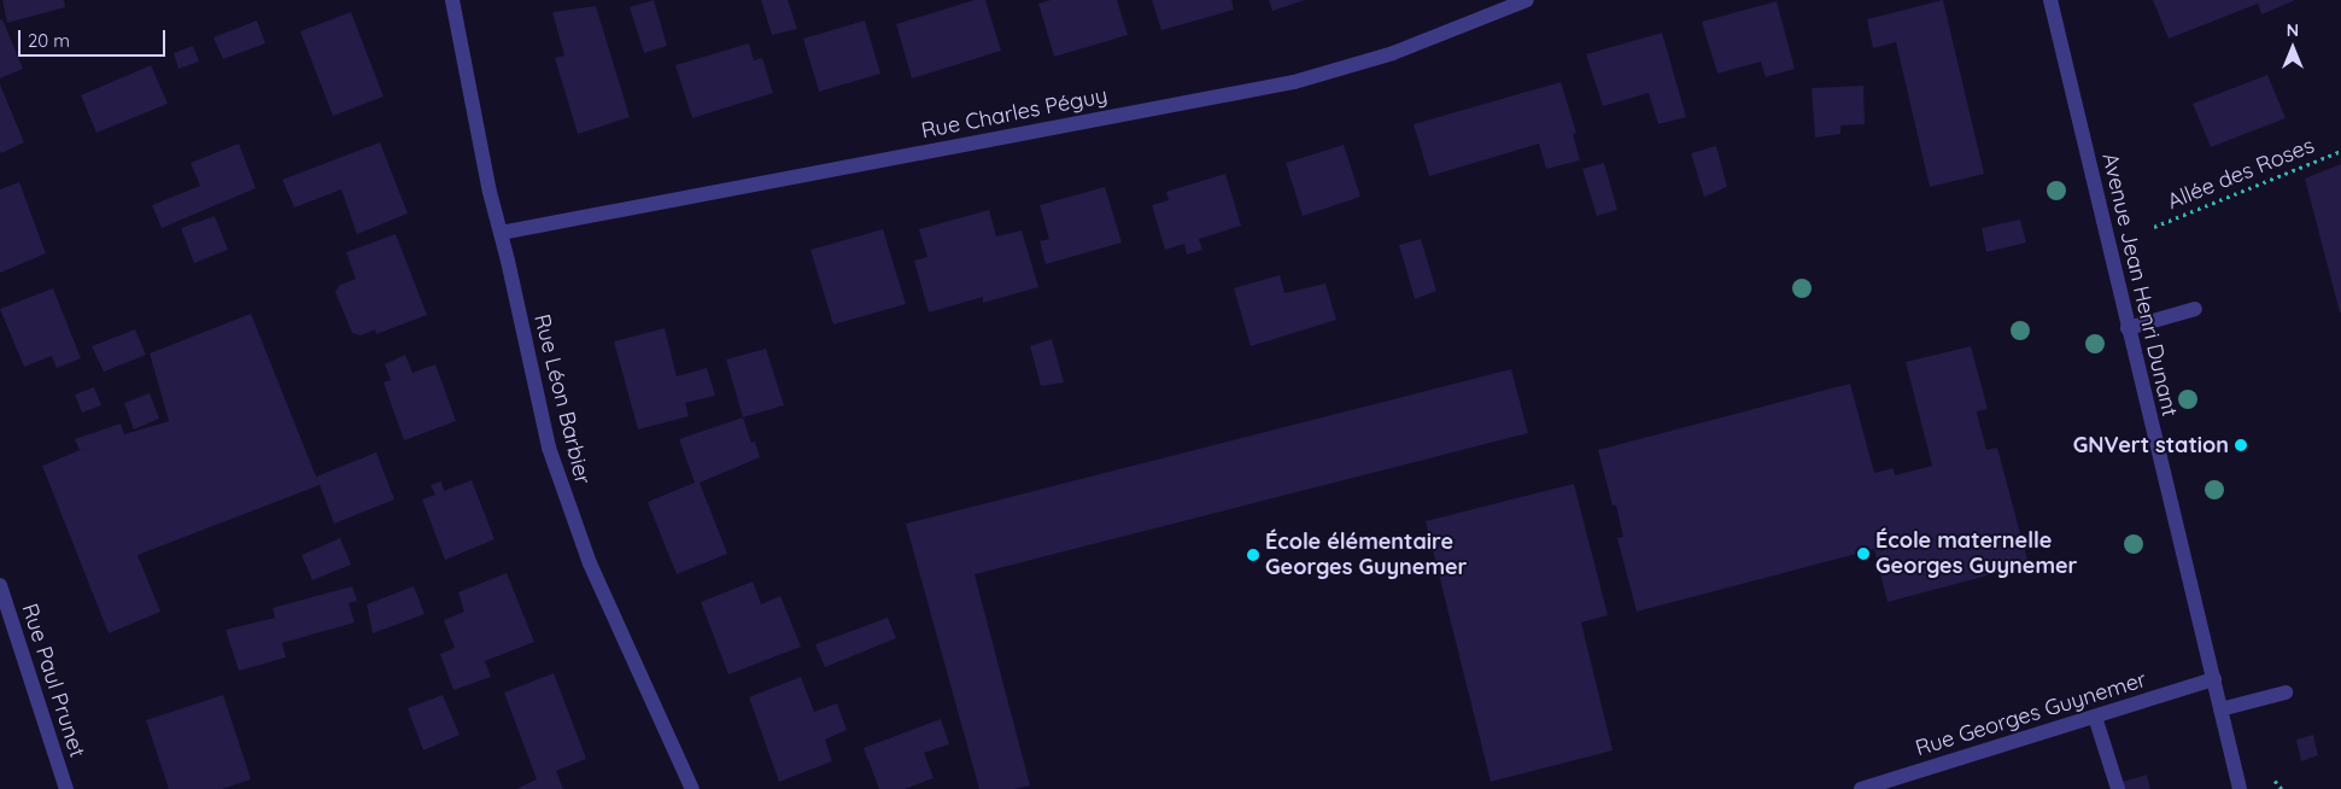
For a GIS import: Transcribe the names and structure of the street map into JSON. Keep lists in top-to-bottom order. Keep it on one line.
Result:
{"streets":{"street":["Rue Charles Péguy","Avenue Jean Henri Dunant","Rue Léon Barbier","Rue Paul Prunet","Rue Georges Guynemer"],"path":["Allée des Roses"]},"crossings":[["Rue Charles Péguy","Rue Léon Barbier"],["Avenue Jean Henri Dunant","Rue Georges Guynemer"]],"places":["GNVert station","École maternelle Georges Guynemer","École élémentaire Georges Guynemer"],"scale_bar":"20 m","north":"top"}
